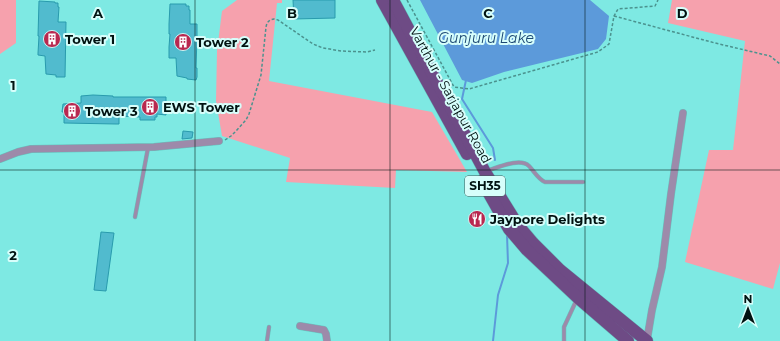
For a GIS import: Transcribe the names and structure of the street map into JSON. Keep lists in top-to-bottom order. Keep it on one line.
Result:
{"streets":{"main road":["Varthur - Sarjapur Road","SH35"]},"water":["Gunjuru Lake"],"places":{"building":["Tower 1","Tower 2","EWS Tower","Tower 3"],"restaurant":["Jaypore Delights"]},"north":"top","grid":{"columns":["A","B","C","D"],"rows":["1","2"]}}
